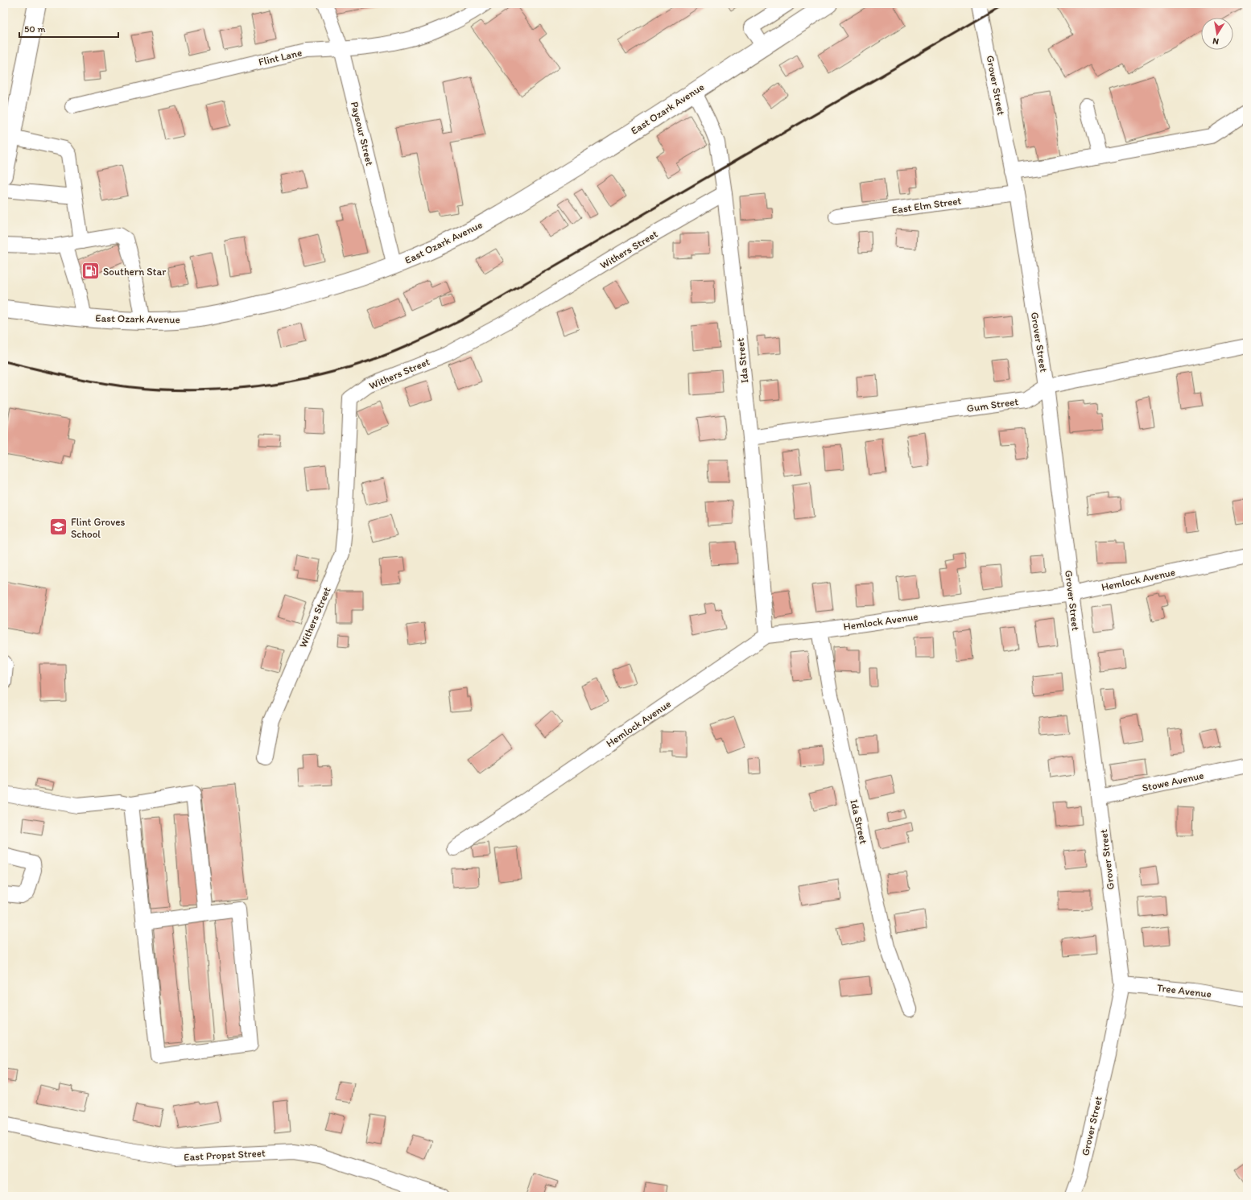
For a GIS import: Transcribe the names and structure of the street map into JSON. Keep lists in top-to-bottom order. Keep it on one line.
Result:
{"streets":{"main road":["East Ozark Avenue"],"street":["Flint Lane","Grover Street","Paysour Street","East Elm Street","Withers Street","Ida Street","Gum Street","Hemlock Avenue","Stowe Avenue","Tree Avenue","East Propst Street"]},"crossings":[["Flint Lane","Paysour Street"],["Grover Street","East Elm Street"],["Grover Street","Gum Street"],["Grover Street","Hemlock Avenue"],["Grover Street","Stowe Avenue"],["Grover Street","Tree Avenue"],["East Ozark Avenue","Paysour Street"],["East Ozark Avenue","Ida Street"],["Withers Street","Ida Street"],["Ida Street","Gum Street"],["Ida Street","Hemlock Avenue"]],"places":{"fuel station":["Southern Star"],"school or university":["Flint Groves School"]},"scale_bar":"50 m","north":"bottom"}
